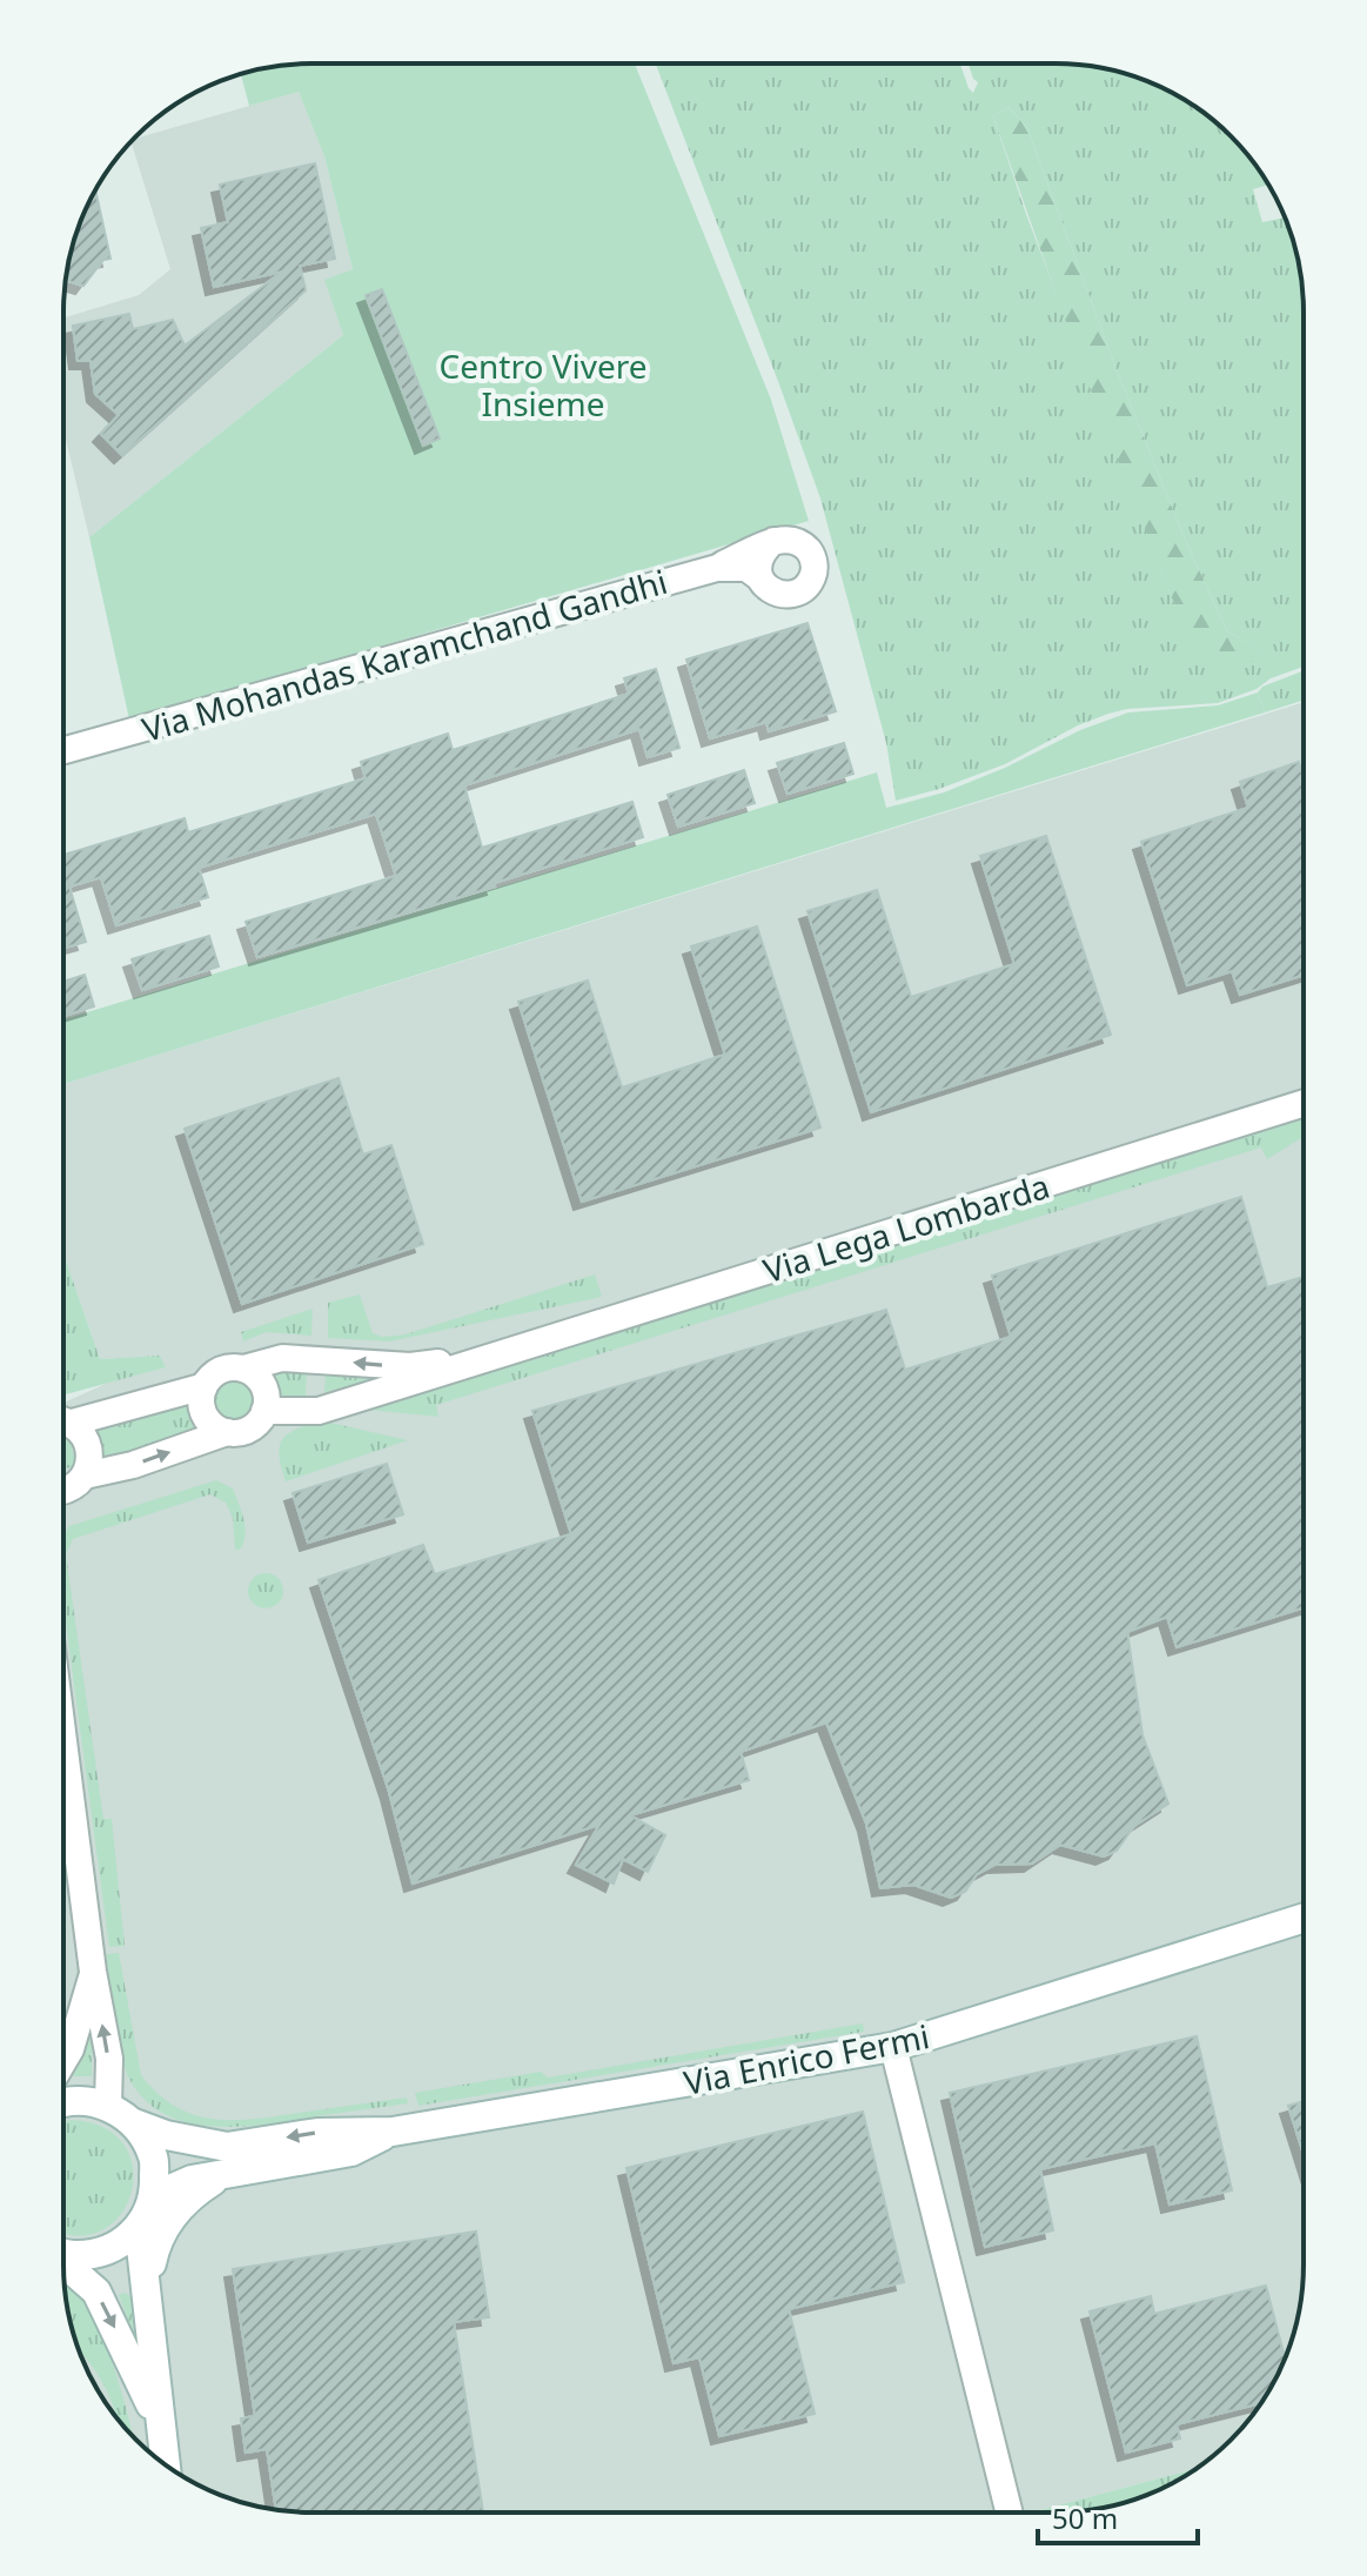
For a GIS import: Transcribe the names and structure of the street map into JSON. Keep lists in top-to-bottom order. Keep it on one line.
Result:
{"streets":{"street":["Via Mohandas Karamchand Gandhi","Via Lega Lombarda","Via Enrico Fermi"]},"parks":["Centro Vivere Insieme"],"scale_bar":"50 m"}
